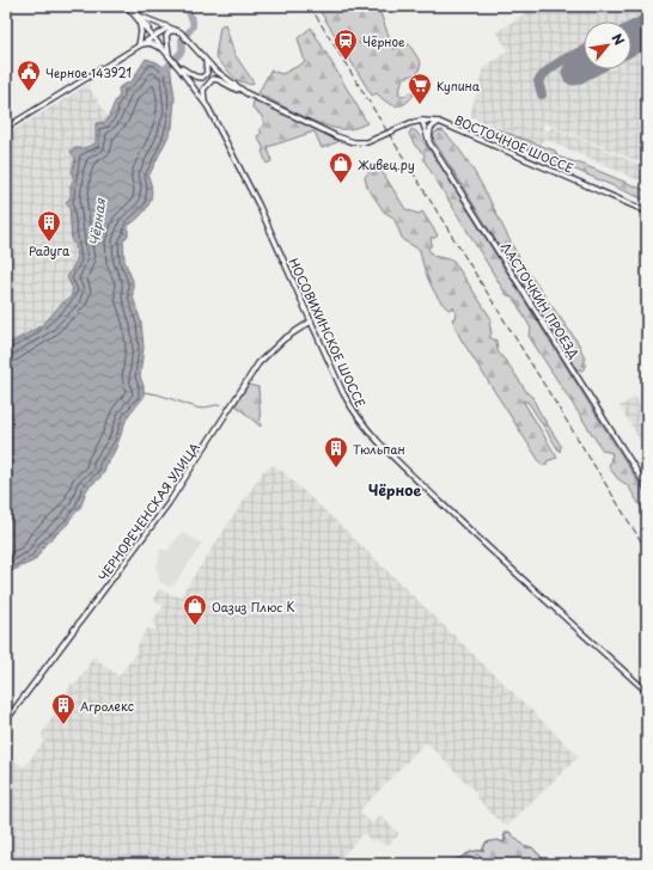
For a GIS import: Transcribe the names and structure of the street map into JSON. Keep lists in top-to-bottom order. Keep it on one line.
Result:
{"streets":{"main road":["ВОСТОЧНОЕ ШОССЕ","ЛАСТОЧКИН ПРОЕЗД","НОСОВИХИНСКОЕ ШОССЕ","ЧЕРНОРЕЧЕНСКАЯ УЛИЦА"]},"crossings":[["ВОСТОЧНОЕ ШОССЕ","ЛАСТОЧКИН ПРОЕЗД"],["ВОСТОЧНОЕ ШОССЕ","НОСОВИХИНСКОЕ ШОССЕ"],["НОСОВИХИНСКОЕ ШОССЕ","ЧЕРНОРЕЧЕНСКАЯ УЛИЦА"]],"districts":["Чёрное"],"water":["Чёрная"],"places":{"station":["Чёрное"],"public building":["Черное 143921"],"supermarket":["Купина"],"shop":["Живец.ру","Оазиз Плюс К"],"building":["Радуга","Тюльпан","Агролекс"]},"north":"top right"}
